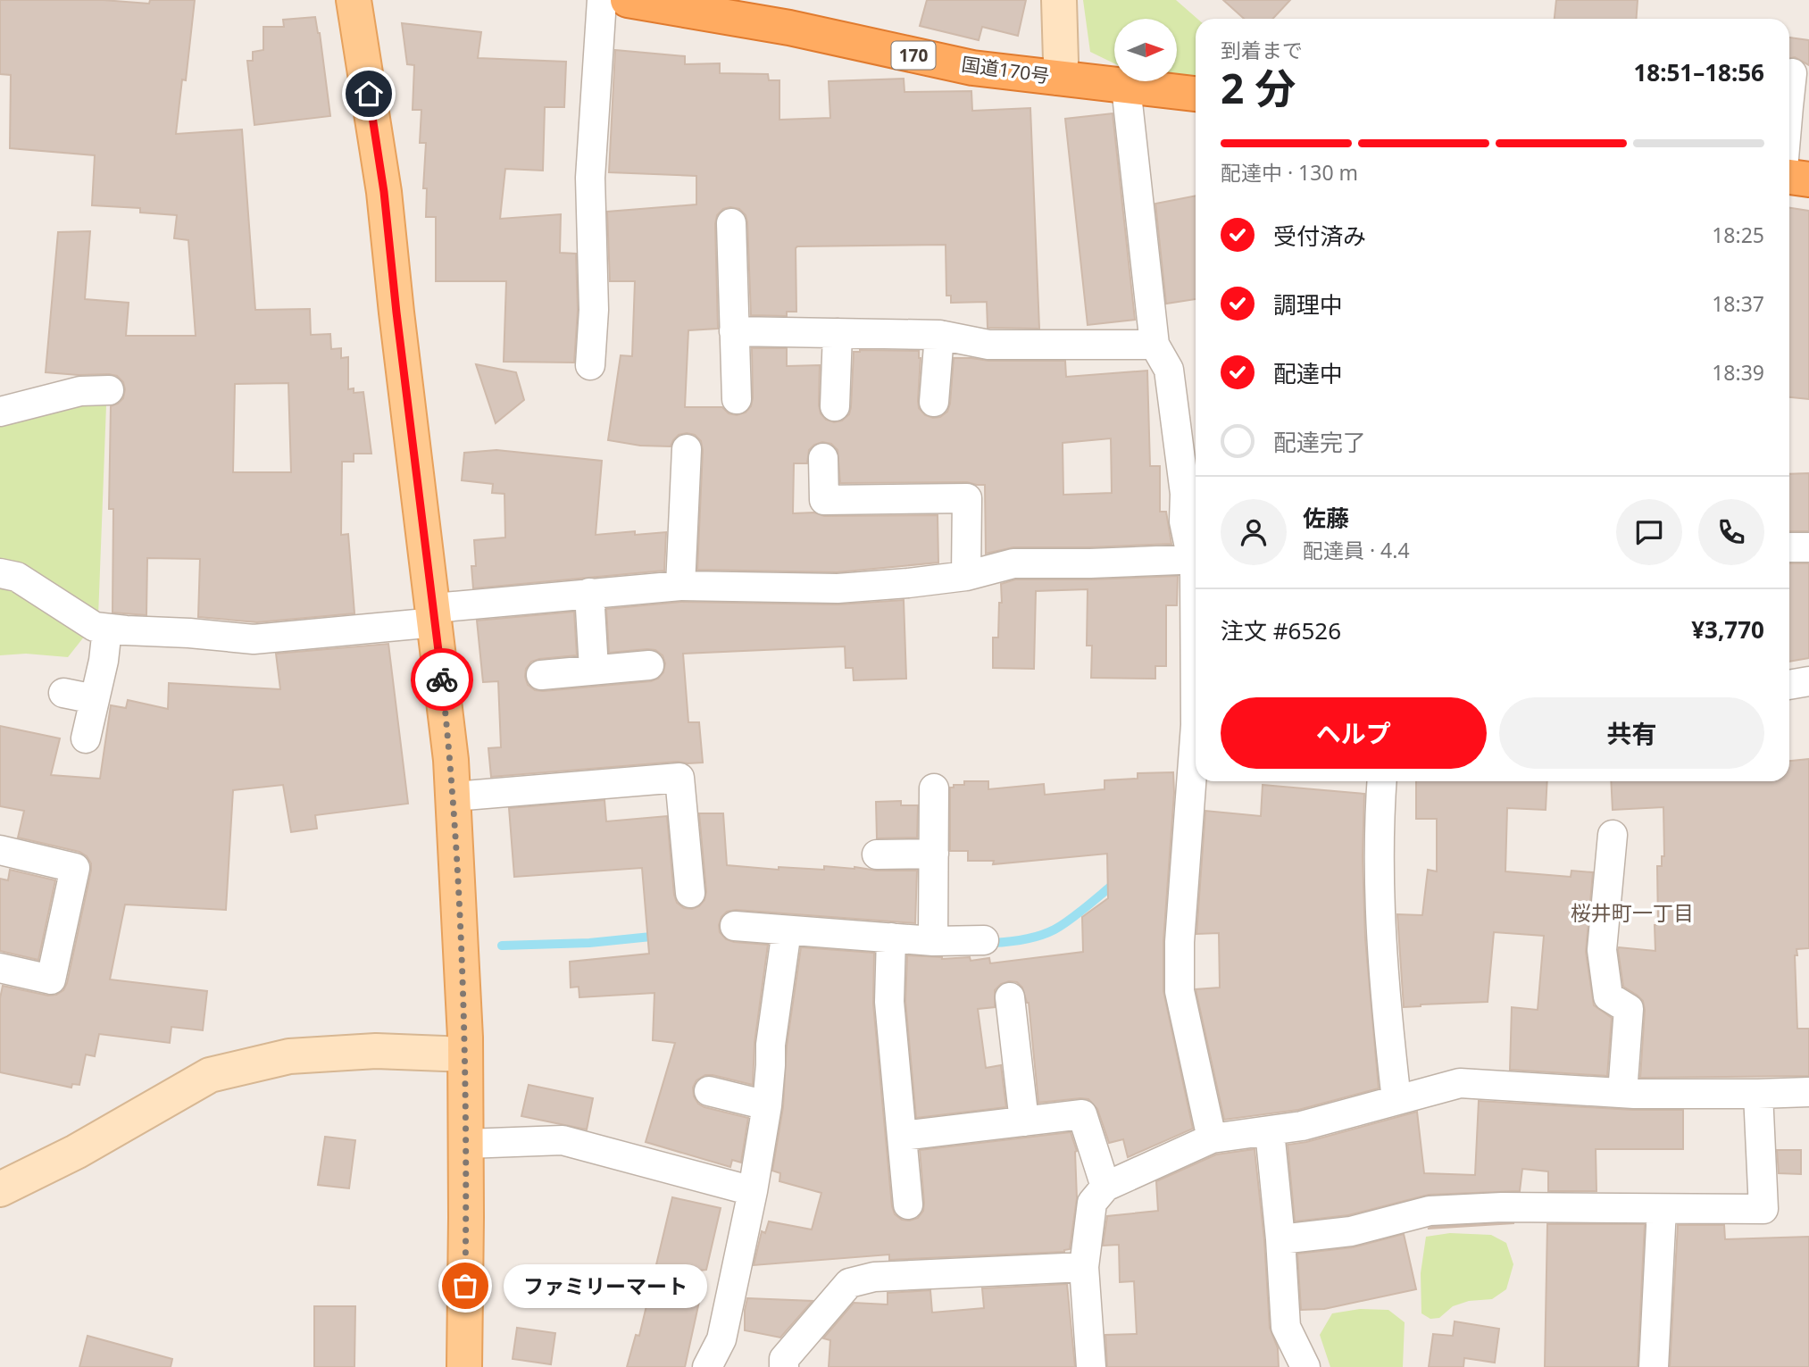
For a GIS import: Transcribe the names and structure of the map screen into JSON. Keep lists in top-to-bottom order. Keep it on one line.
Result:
{"streets":{"highway":["170","国道170号"]},"districts":["桜井町一丁目"],"places":["ファミリーマート"],"north":"right","page":{"heading":["2 分","到着まで","18:51–18:56"],"panel":["佐藤","配達員 · 4.4","注文 #6526","¥3,770"],"bar":"配達中 · 130 m","list":[["受付済み","18:25"],["調理中","18:37"],["配達中","18:39"],"配達完了"],"buttons":["ヘルプ","共有"],"bubble":"ファミリーマート"}}
